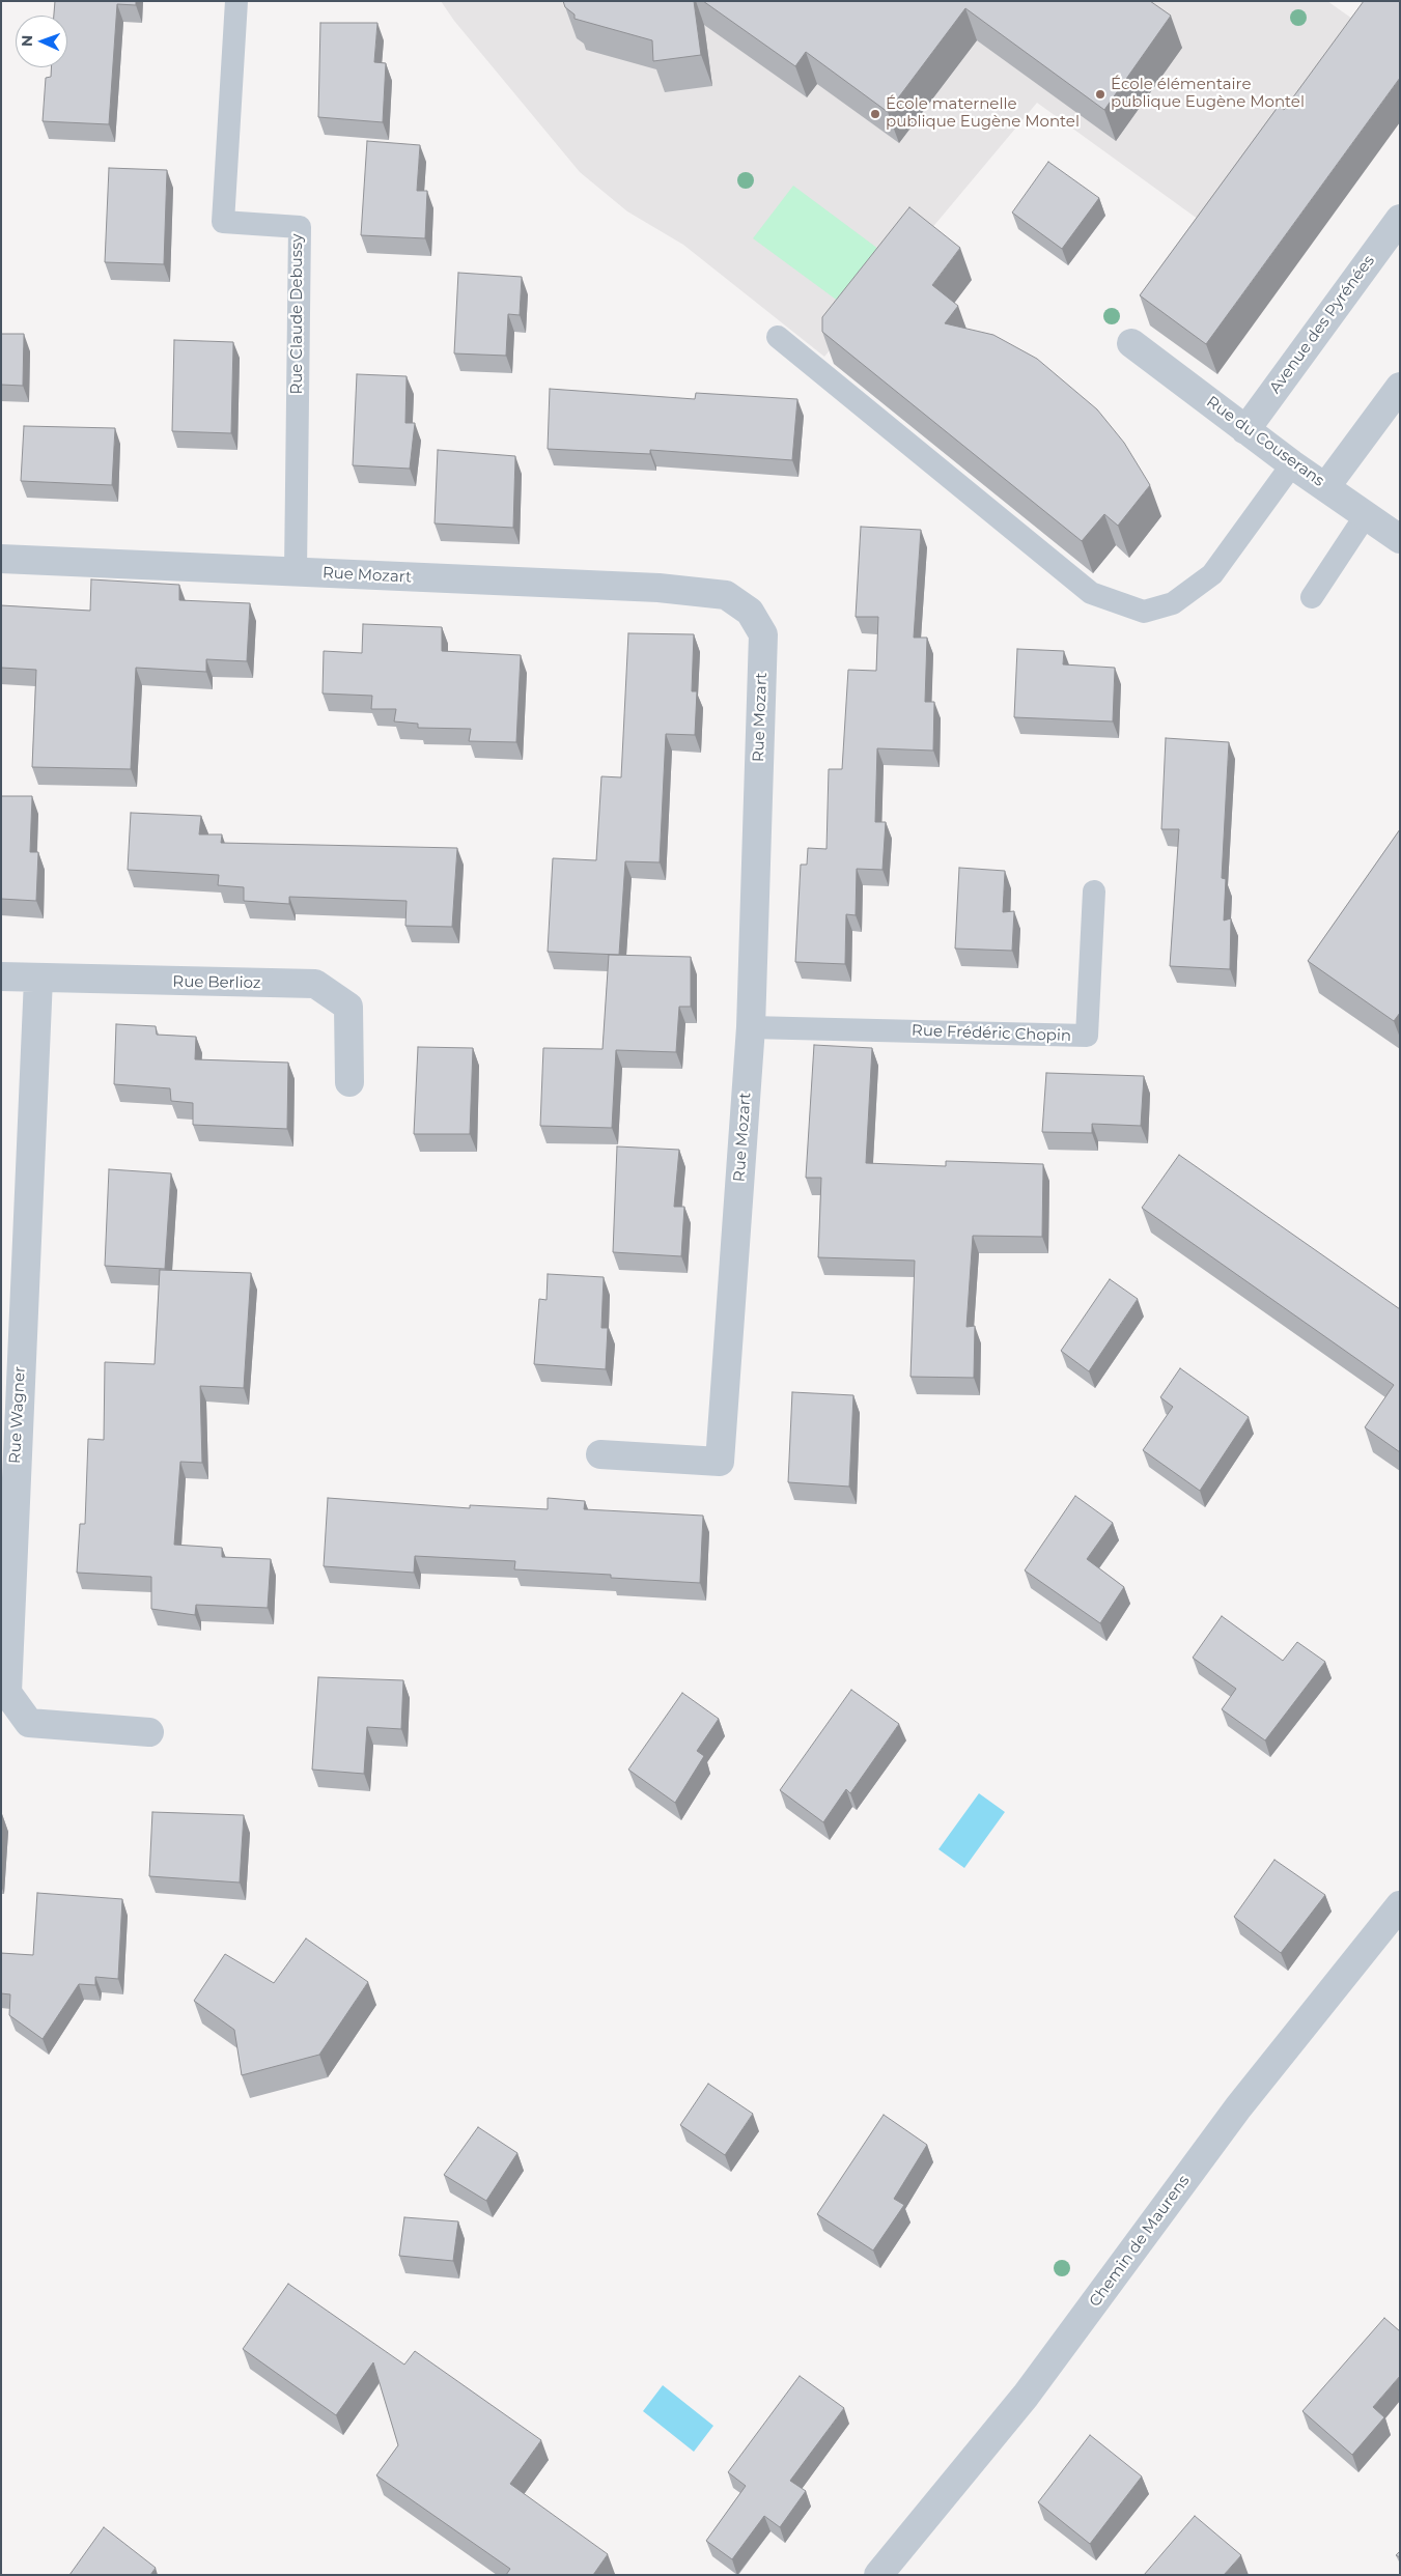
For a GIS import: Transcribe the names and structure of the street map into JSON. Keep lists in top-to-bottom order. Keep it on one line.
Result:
{"streets":{"street":["Avenue des Pyrénées","Rue du Couserans","Rue Mozart","Rue Berlioz","Rue Wagner","Chemin de Maurens"],"lane":["Rue Claude Debussy","Rue Frédéric Chopin"]},"crossings":[["Rue Claude Debussy","Rue Mozart"],["Avenue des Pyrénées","Rue du Couserans"],["Rue Mozart","Rue Frédéric Chopin"],["Rue Berlioz","Rue Wagner"]],"places":["École élémentaire publique Eugène Montel","École maternelle publique Eugène Montel"],"north":"left"}
